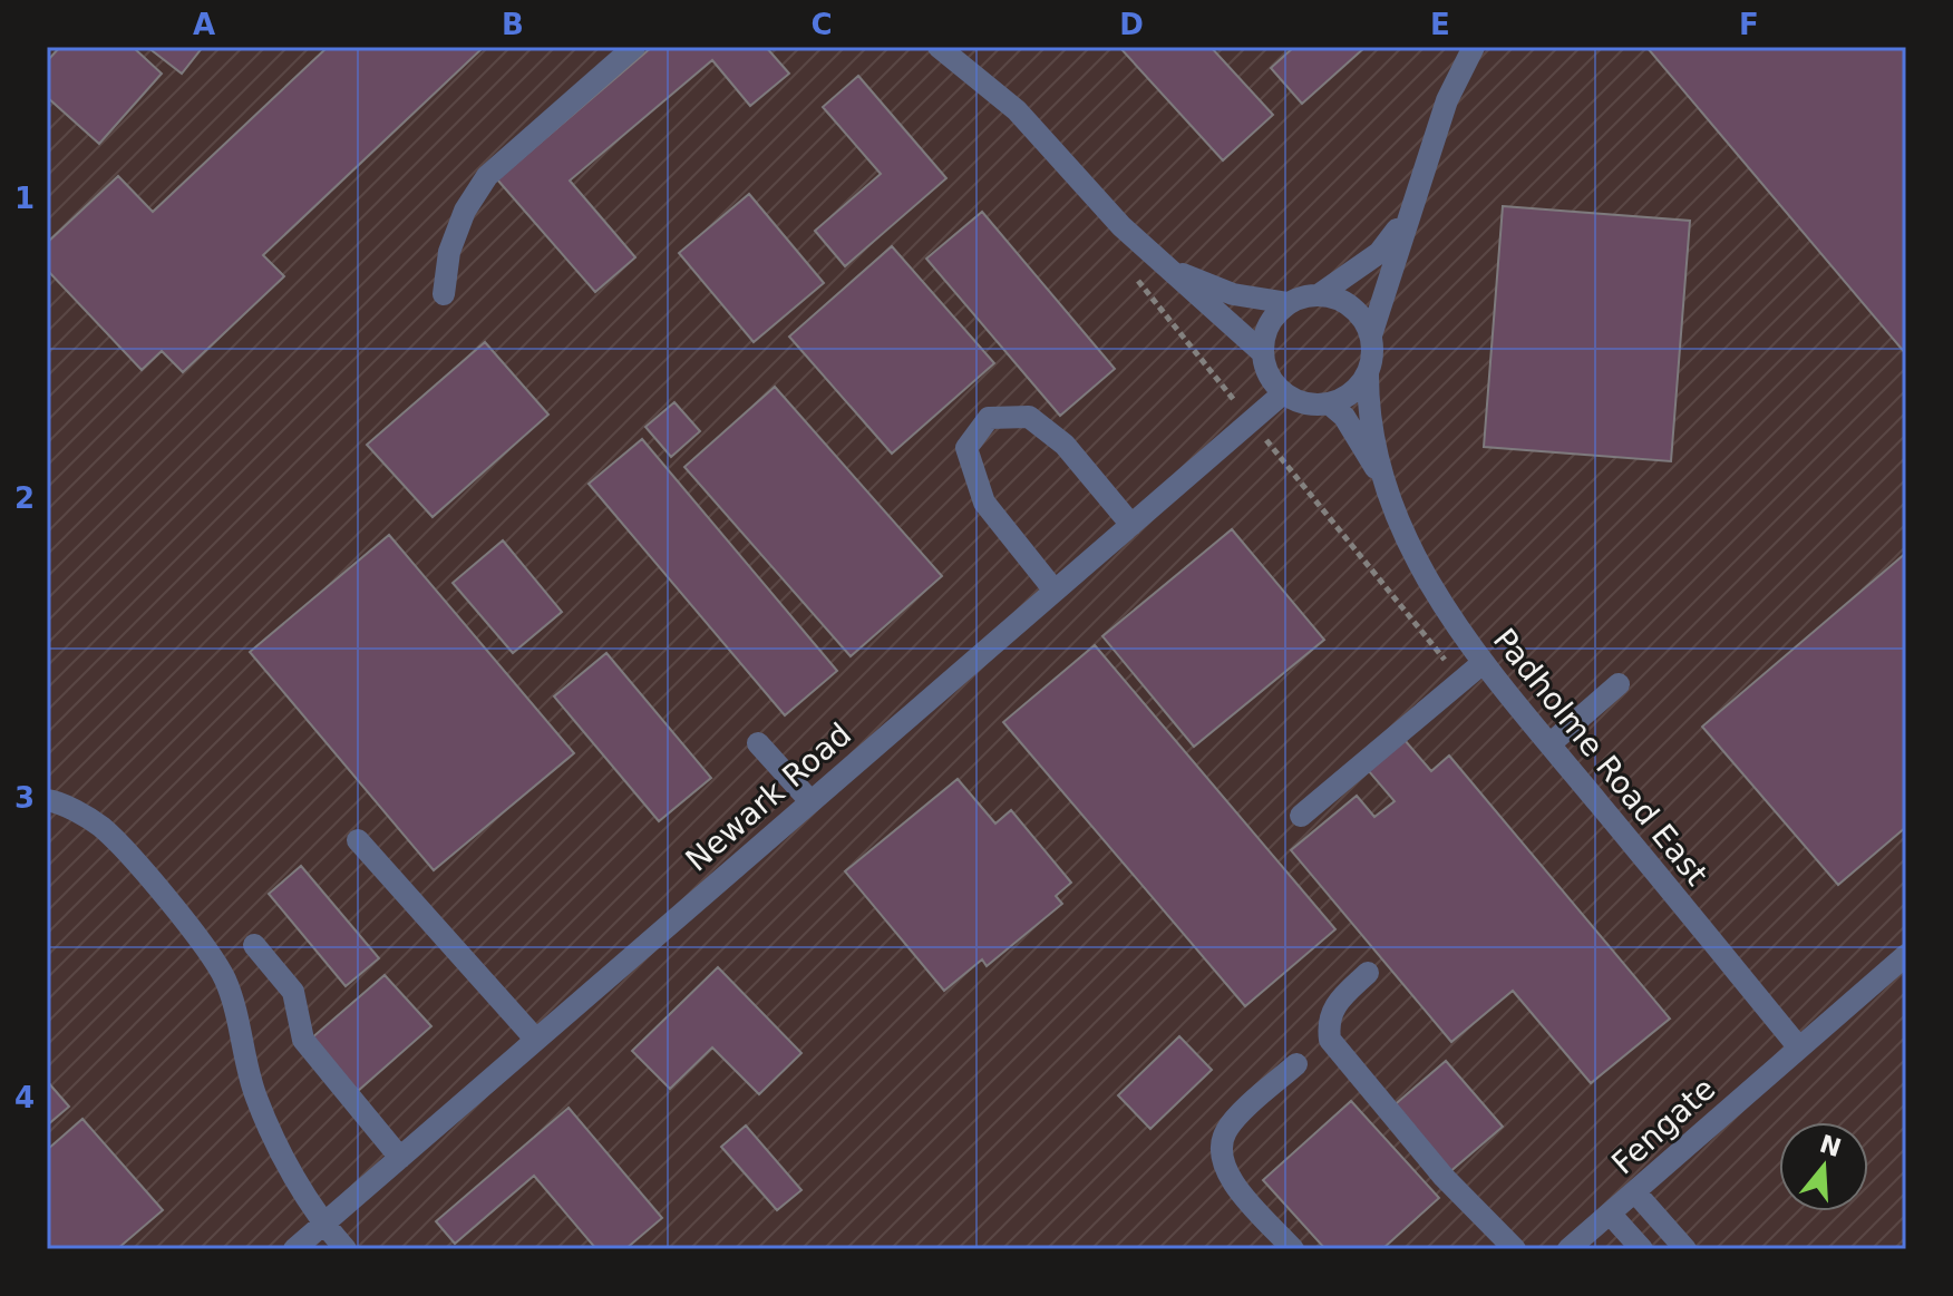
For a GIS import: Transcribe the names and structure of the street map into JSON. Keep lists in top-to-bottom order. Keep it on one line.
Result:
{"streets":{"street":["Padholme Road East","Newark Road","Fengate"]},"crossings":[["Padholme Road East","Fengate"]],"north":"top","grid":{"columns":["A","B","C","D","E","F"],"rows":["1","2","3","4"]}}
